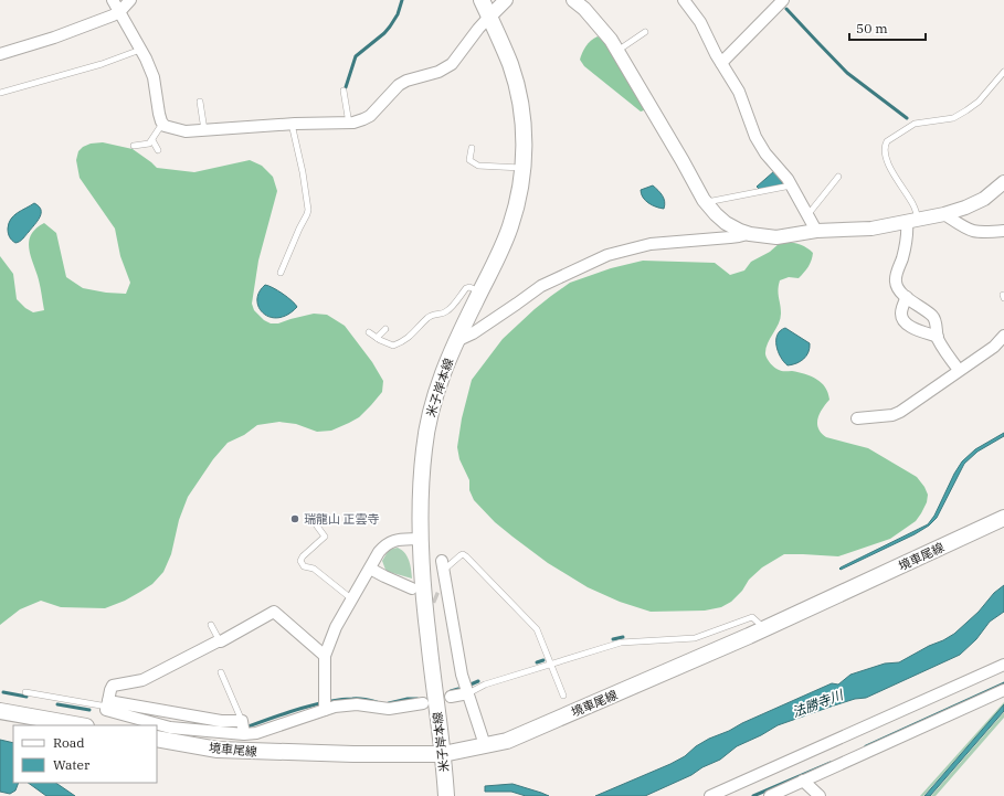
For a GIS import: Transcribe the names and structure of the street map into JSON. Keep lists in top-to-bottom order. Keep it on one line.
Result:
{"streets":{"main road":["米子岸本線","境車尾線"]},"crossings":[["米子岸本線","境車尾線"]],"water":["法勝寺川"],"places":["瑞龍山 正雲寺"],"legend":["Road","Water"],"scale_bar":"50 m"}
